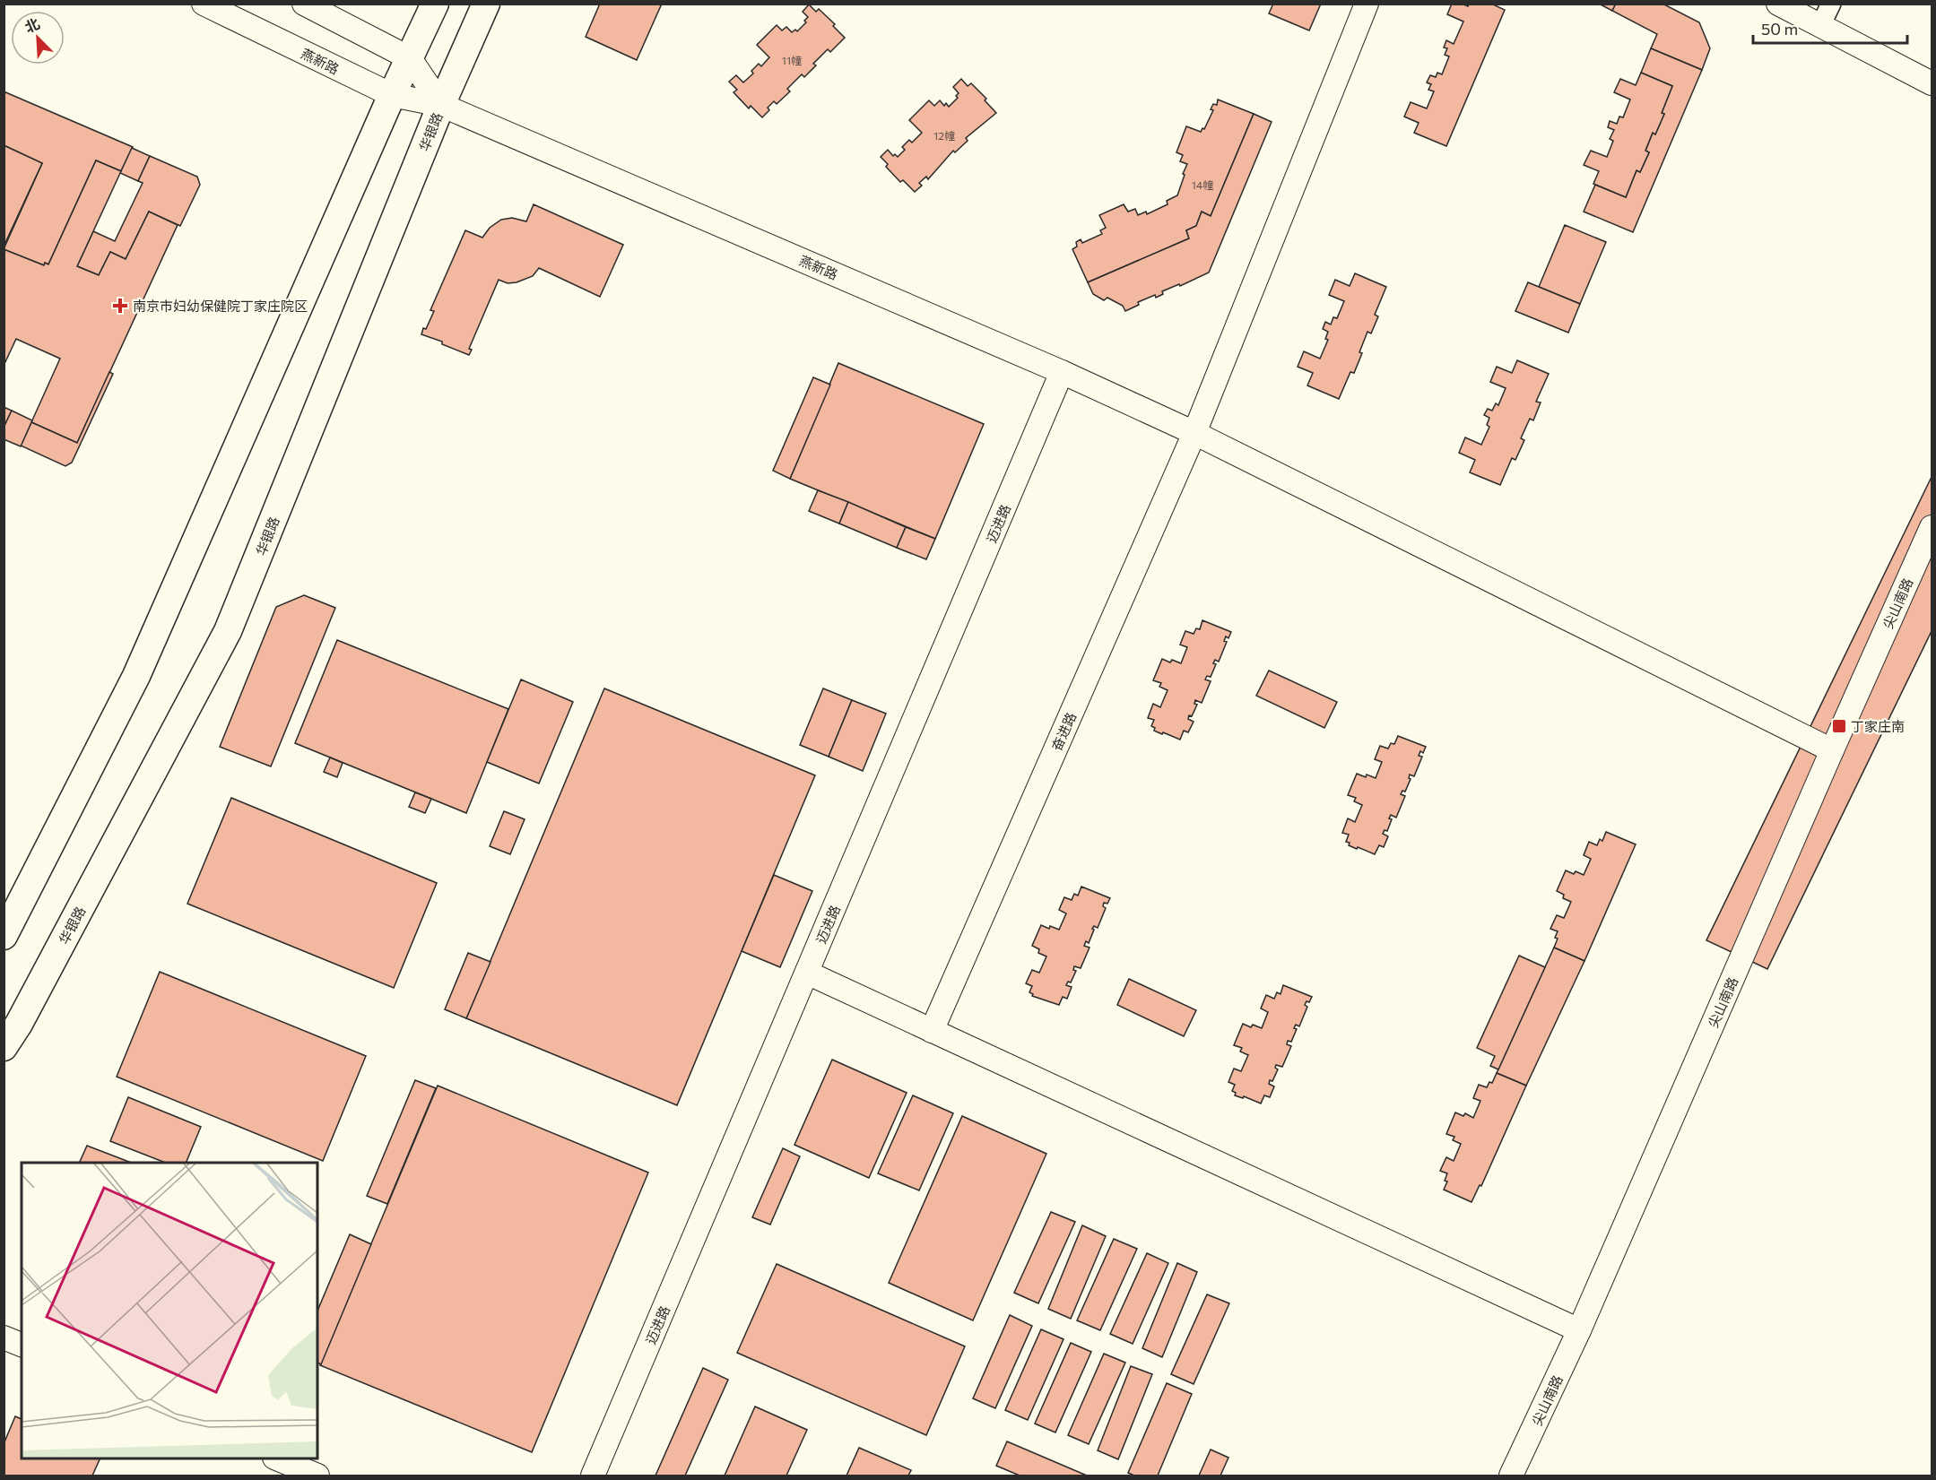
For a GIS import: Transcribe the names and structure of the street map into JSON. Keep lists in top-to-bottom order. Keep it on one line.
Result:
{"streets":{"main road":["华银路"],"street":["燕新路","迈进路","尖山南路","奋进路"]},"crossings":[["燕新路","华银路"],["燕新路","迈进路"],["燕新路","尖山南路"],["燕新路","奋进路"]],"places":{"health":["南京市妇幼保健院丁家庄院区"],"transit":["丁家庄南"]},"house_numbers":["11幢","12幢","14幢"],"scale_bar":"50 m","north":"top left"}
